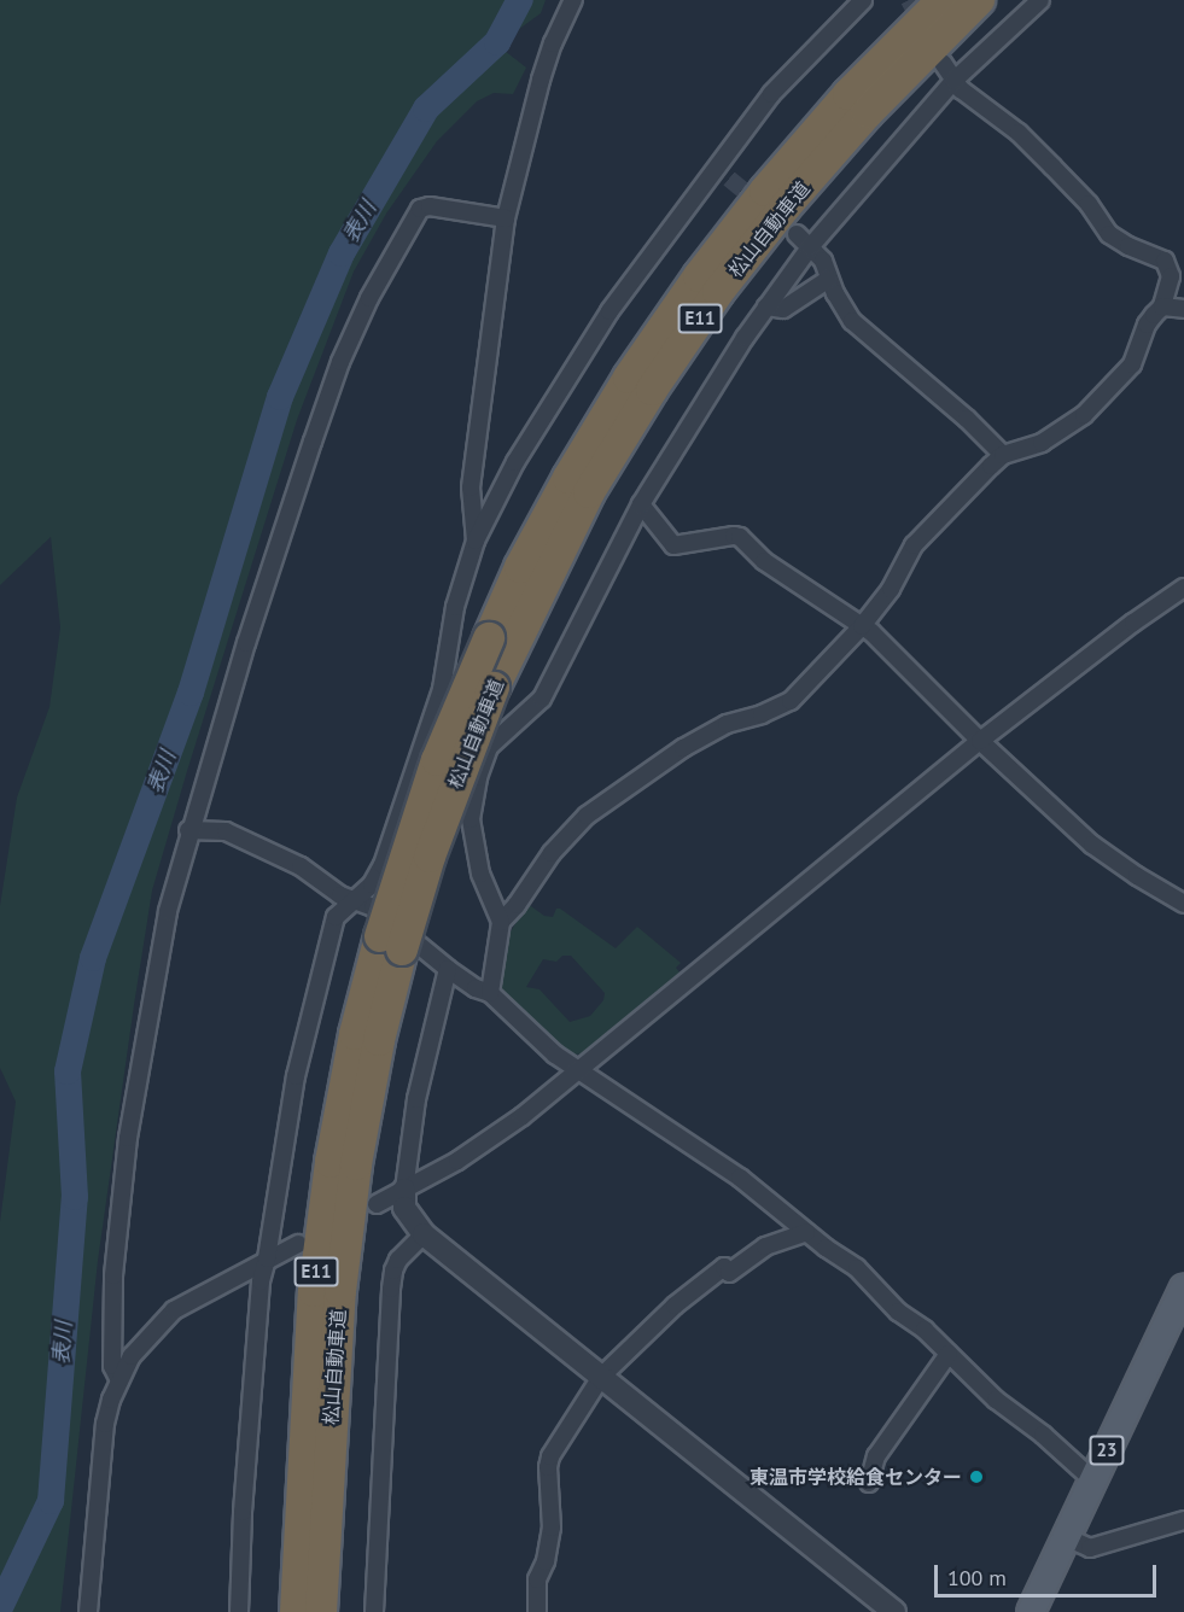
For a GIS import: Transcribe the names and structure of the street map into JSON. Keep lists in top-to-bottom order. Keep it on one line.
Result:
{"streets":{"highway":["松山自動車道","E11"],"main road":["23"]},"water":["表川"],"places":["東温市学校給食センター"],"scale_bar":"100 m"}
